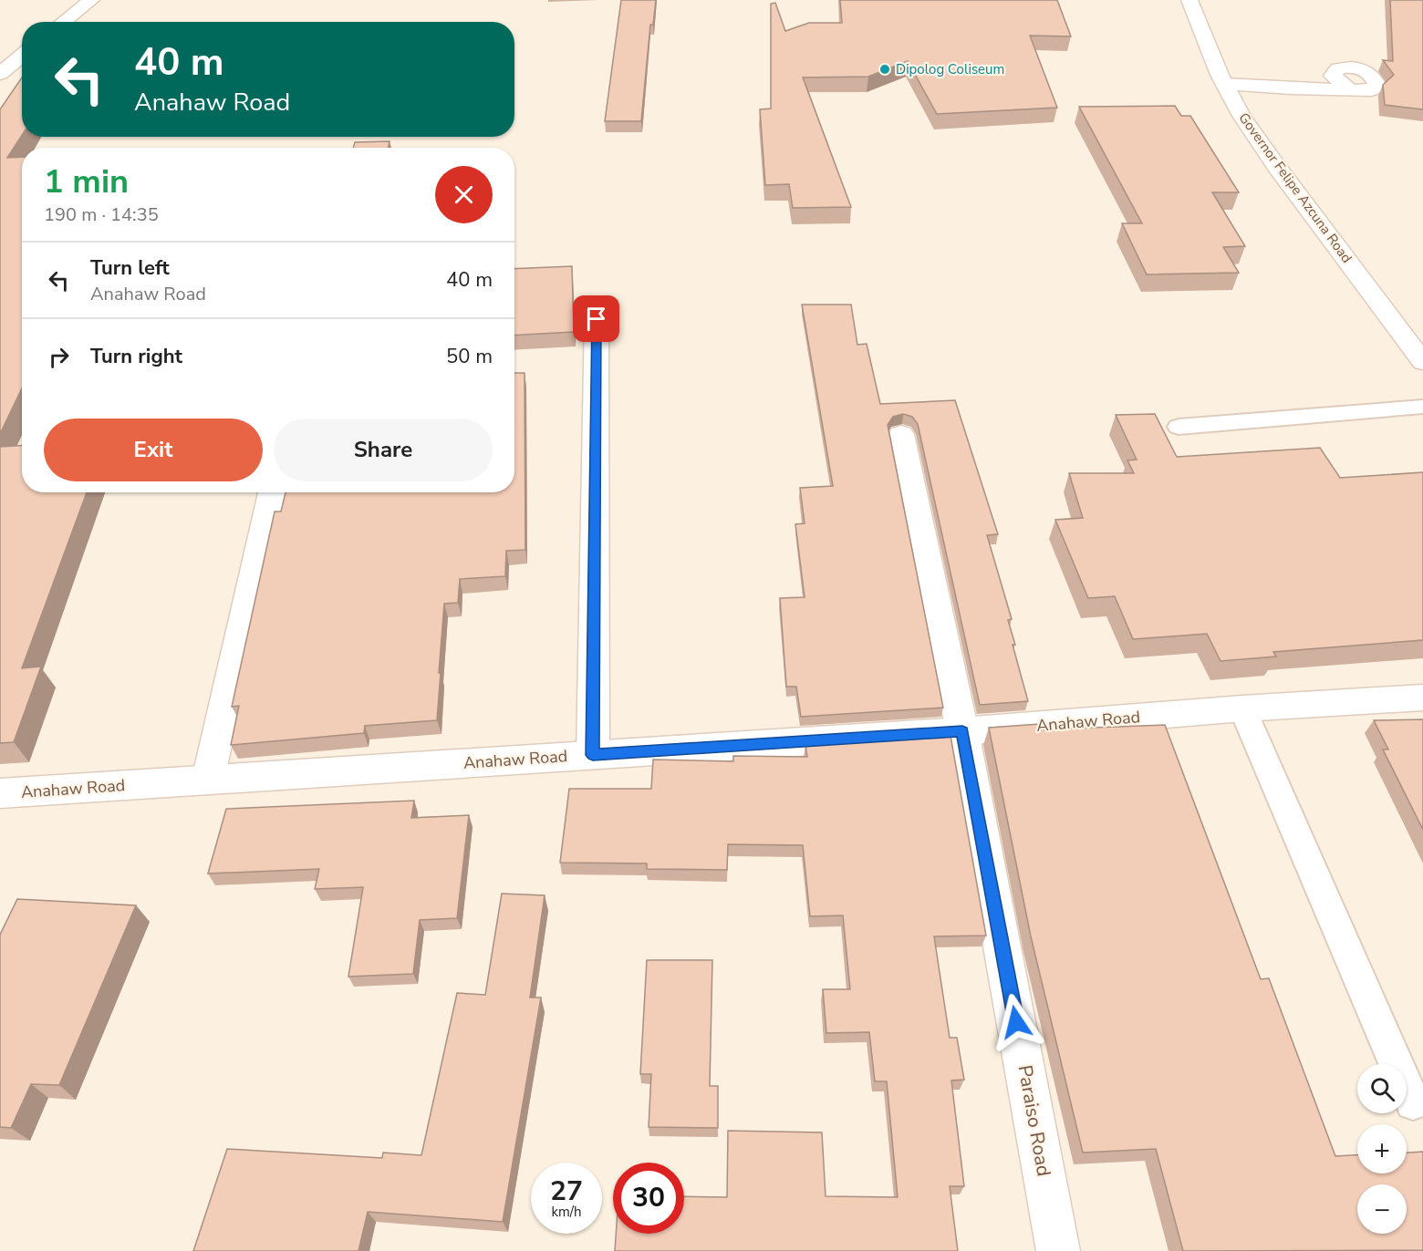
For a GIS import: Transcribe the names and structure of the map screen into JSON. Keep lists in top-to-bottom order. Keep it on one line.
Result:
{"streets":{"street":["Governor Felipe Azcuna Road","Anahaw Road","Paraiso Road"]},"crossings":[["Anahaw Road","Paraiso Road"]],"places":["Dipolog Coliseum"],"page":{"turn":["40 m","Anahaw Road"],"heading":["1 min","190 m · 14:35"],"list":[{"name":"Turn left","note":"Anahaw Road","value":"40 m"},{"name":"Turn right","value":"50 m"}],"buttons":["Exit","Share"],"map_buttons":["+","−"],"speed":"27 km/h","limit":"30"}}
